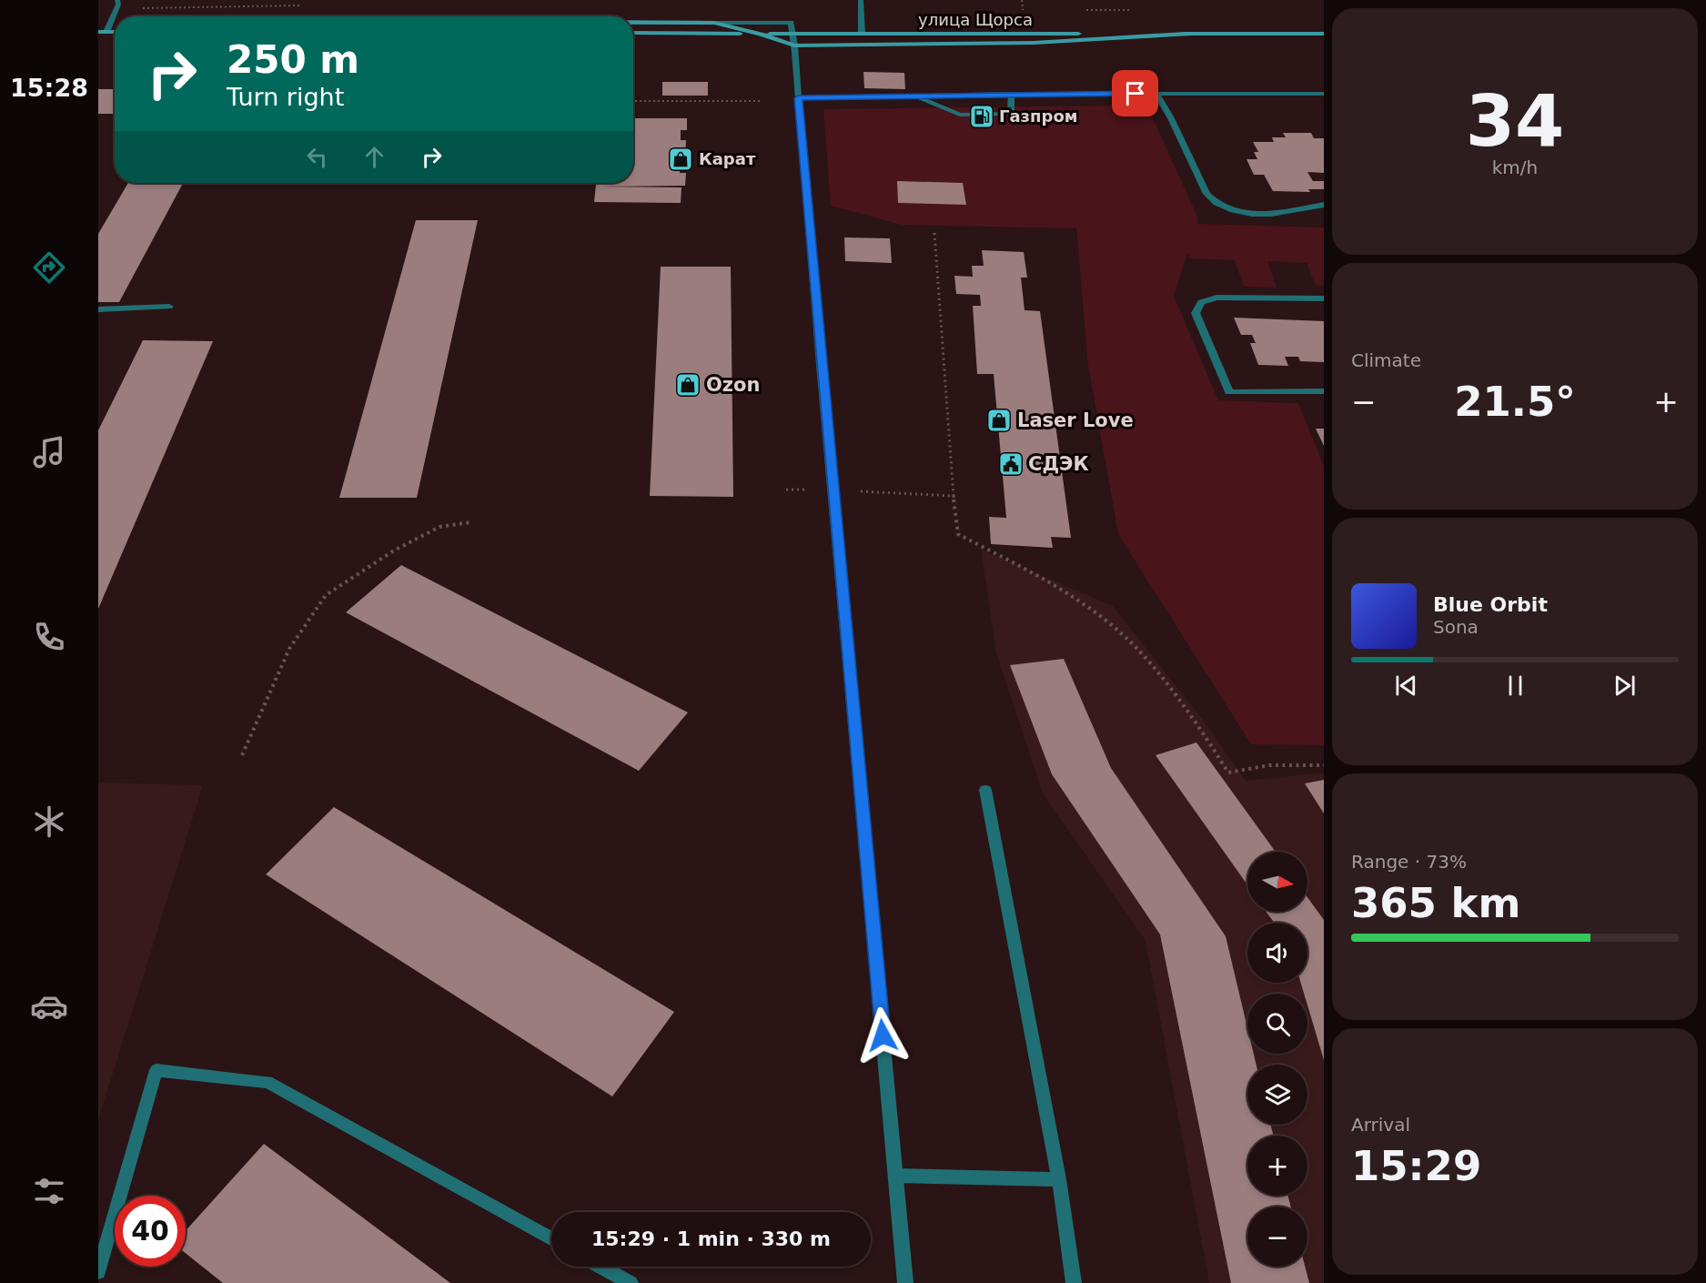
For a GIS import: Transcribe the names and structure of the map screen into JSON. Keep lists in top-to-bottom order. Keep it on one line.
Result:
{"streets":{"main road":["улица Щорса"]},"places":{"fuel station":["Газпром"],"shop":["Карат","Ozon","Laser Love"],"public building":["СДЭК"]},"north":"right","page":{"tabs":"15:28","tile":[["34","km/h"],"Climate",["Range · 73%","365 km"],["Arrival","15:29"]],"turn":["250 m","Turn right"],"heat":["−","21.5°","+"],"song":["Blue Orbit","Sona"],"map_buttons":["+","−"],"limit":"40","trip":"15:29 · 1 min · 330 m"}}
